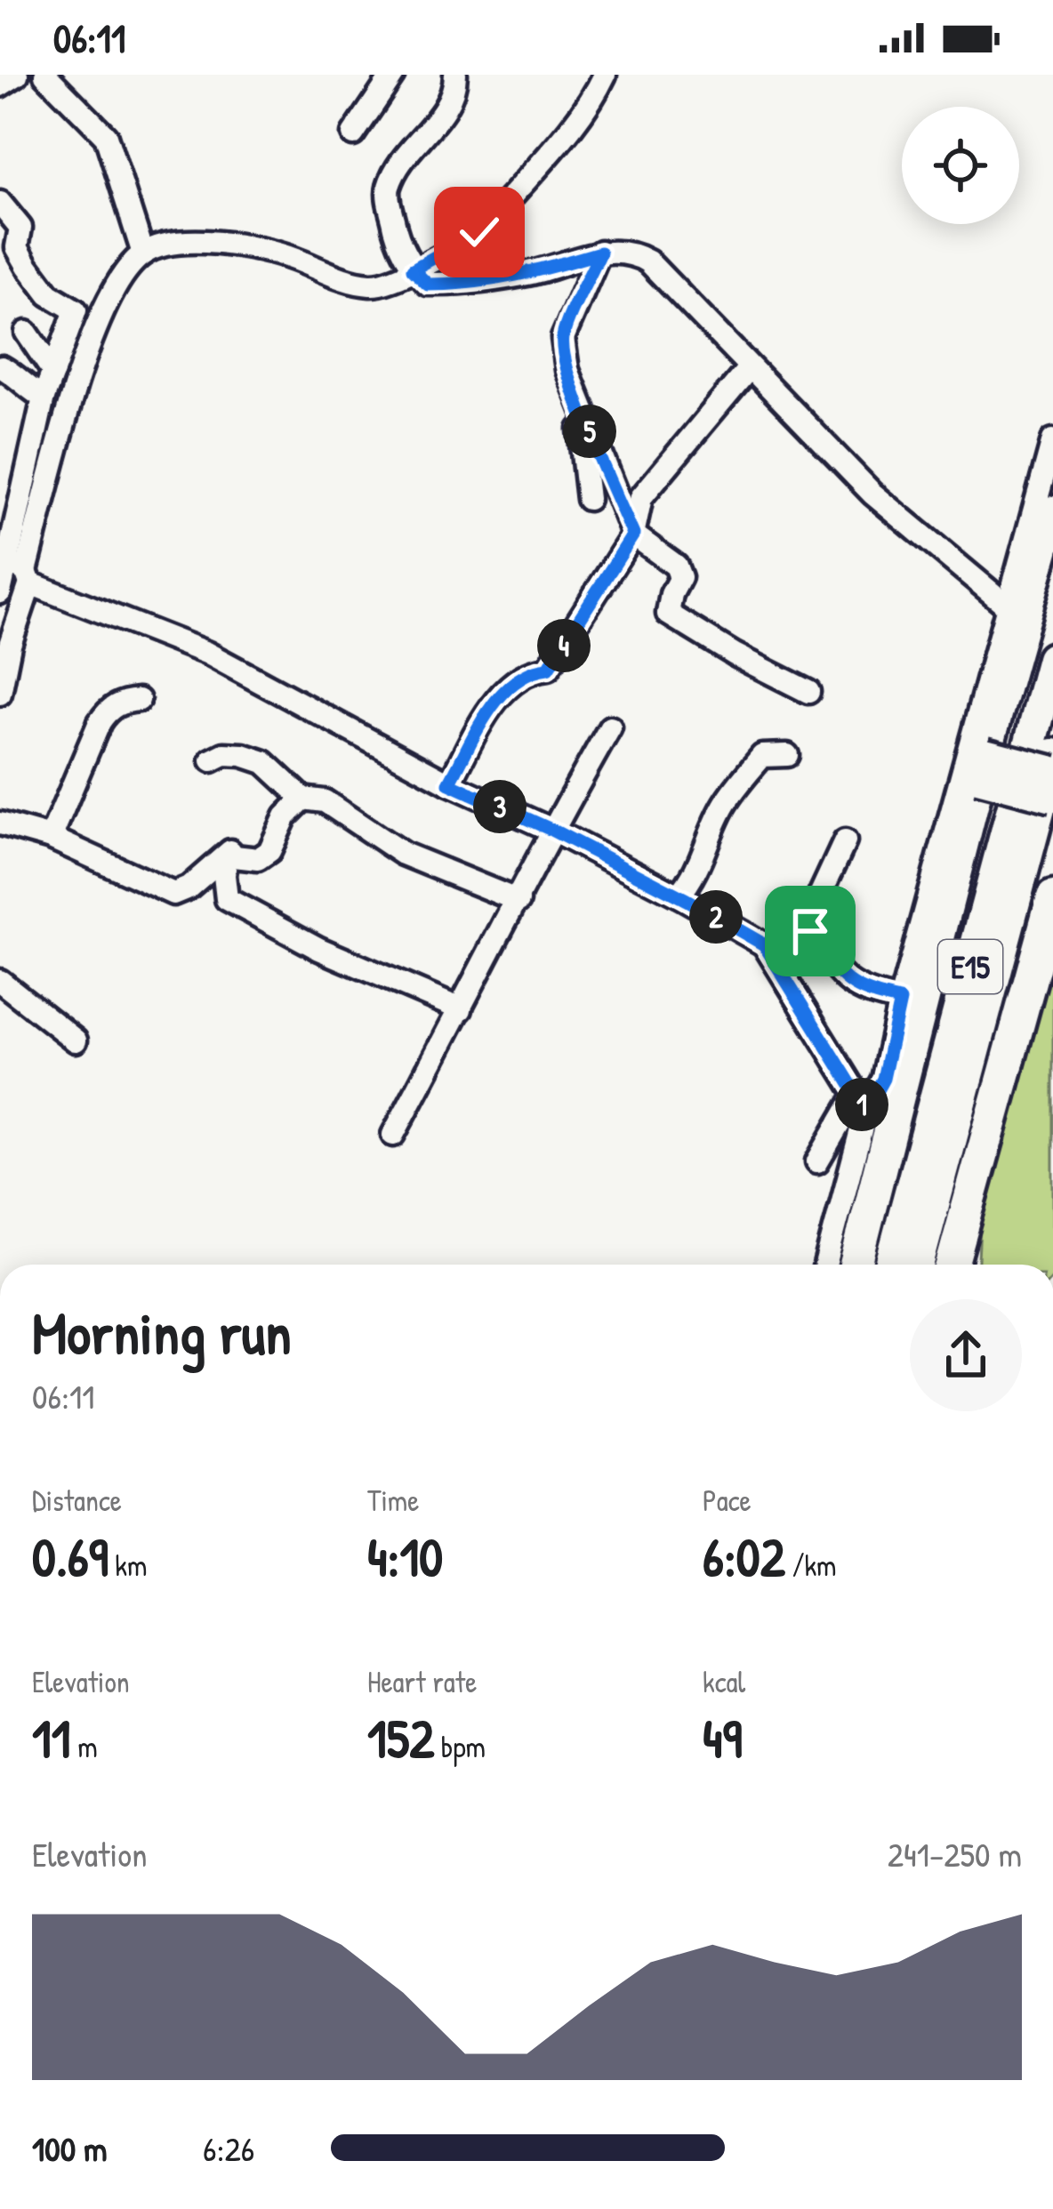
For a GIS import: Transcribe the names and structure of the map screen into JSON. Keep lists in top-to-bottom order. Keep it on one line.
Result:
{"streets":{"highway":["E15"]},"page":{"status":"06:11","pins":["5","4","3","2","1"],"heading":["Morning run","06:11"],"stats":[["Distance","0.69 km"],["Time","4:10"],["Pace","6:02 /km"],["Elevation","11 m"],["Heart rate","152 bpm"],["kcal","49"]],"chart":["Elevation","241–250 m"],"list":[{"name":"100 m","note":"6:26"}]}}
